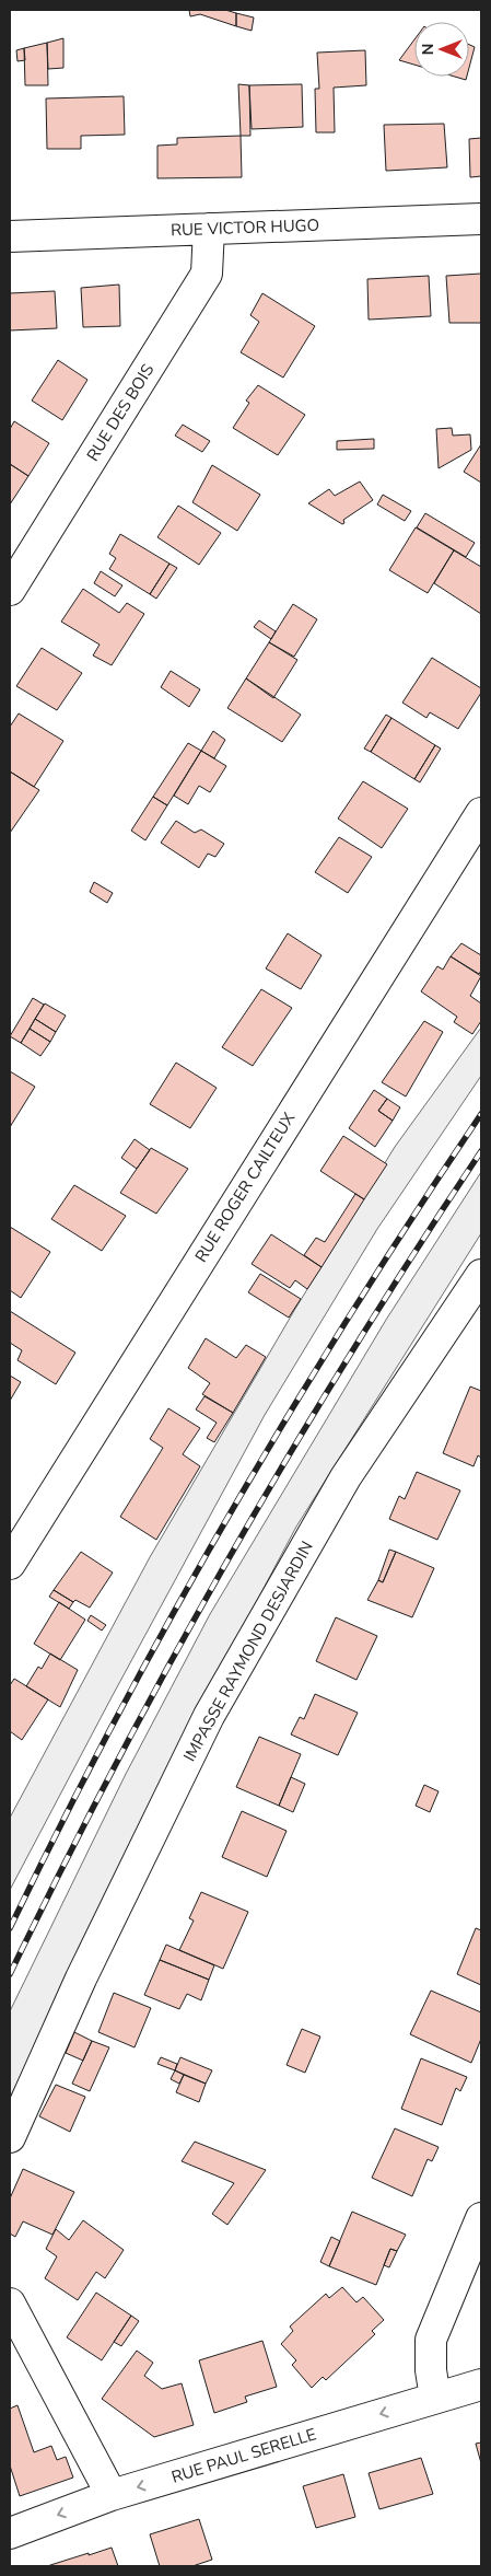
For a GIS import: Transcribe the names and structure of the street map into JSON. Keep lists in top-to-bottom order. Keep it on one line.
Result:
{"streets":{"street":["RUE VICTOR HUGO","RUE DES BOIS","RUE ROGER CAILTEUX","IMPASSE RAYMOND DESJARDIN","RUE PAUL SERELLE"]},"crossings":[["RUE VICTOR HUGO","RUE DES BOIS"]],"one_way":["RUE PAUL SERELLE"],"north":"left"}
